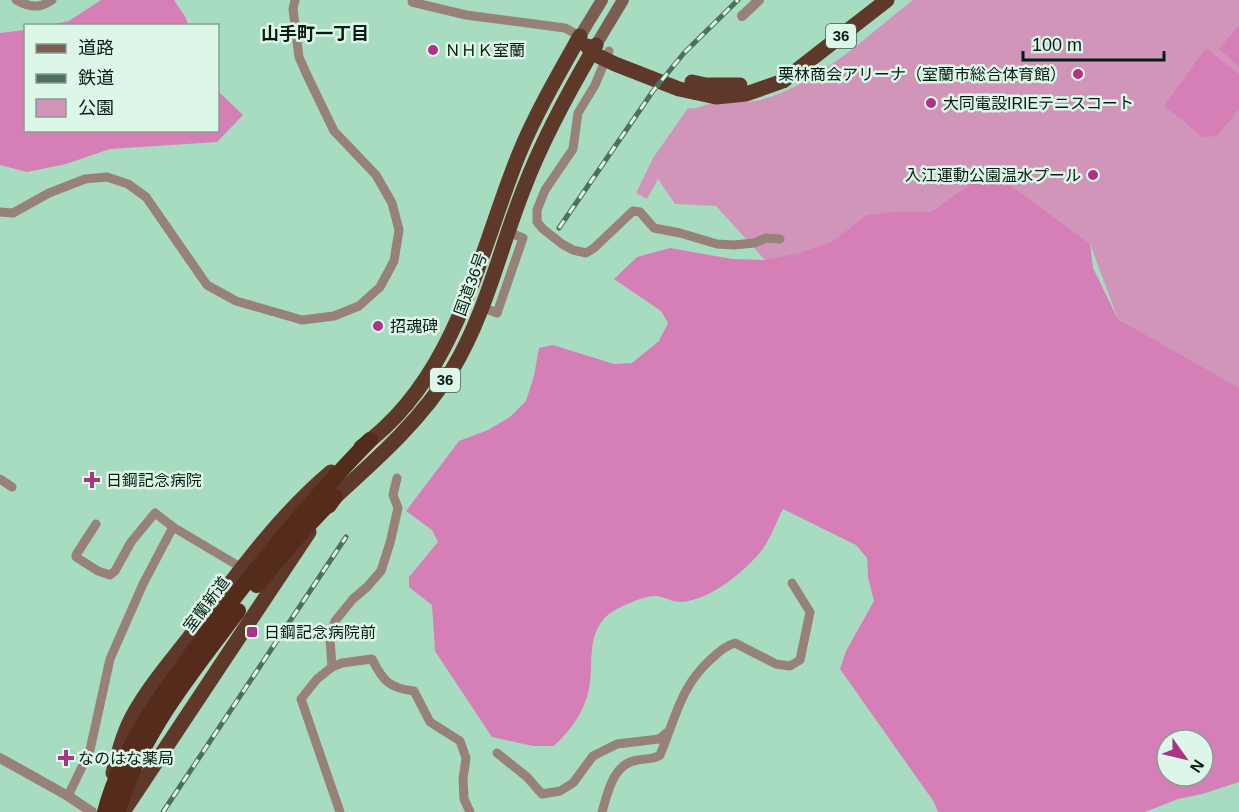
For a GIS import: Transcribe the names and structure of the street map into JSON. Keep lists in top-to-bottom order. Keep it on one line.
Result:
{"streets":{"highway":["36","国道36号","室蘭新道"]},"crossings":[["36","国道36号"],["国道36号","室蘭新道"]],"districts":["山手町一丁目"],"places":{"other":["ＮＨＫ室蘭","栗林商会アリーナ（室蘭市総合体育館）","大同電設IRIEテニスコート","入江運動公園温水プール","招魂碑"],"health":["日鋼記念病院","なのはな薬局"],"transit":["日鋼記念病院前"]},"legend":["道路","鉄道","公園"],"scale_bar":"100 m","north":"bottom right"}
